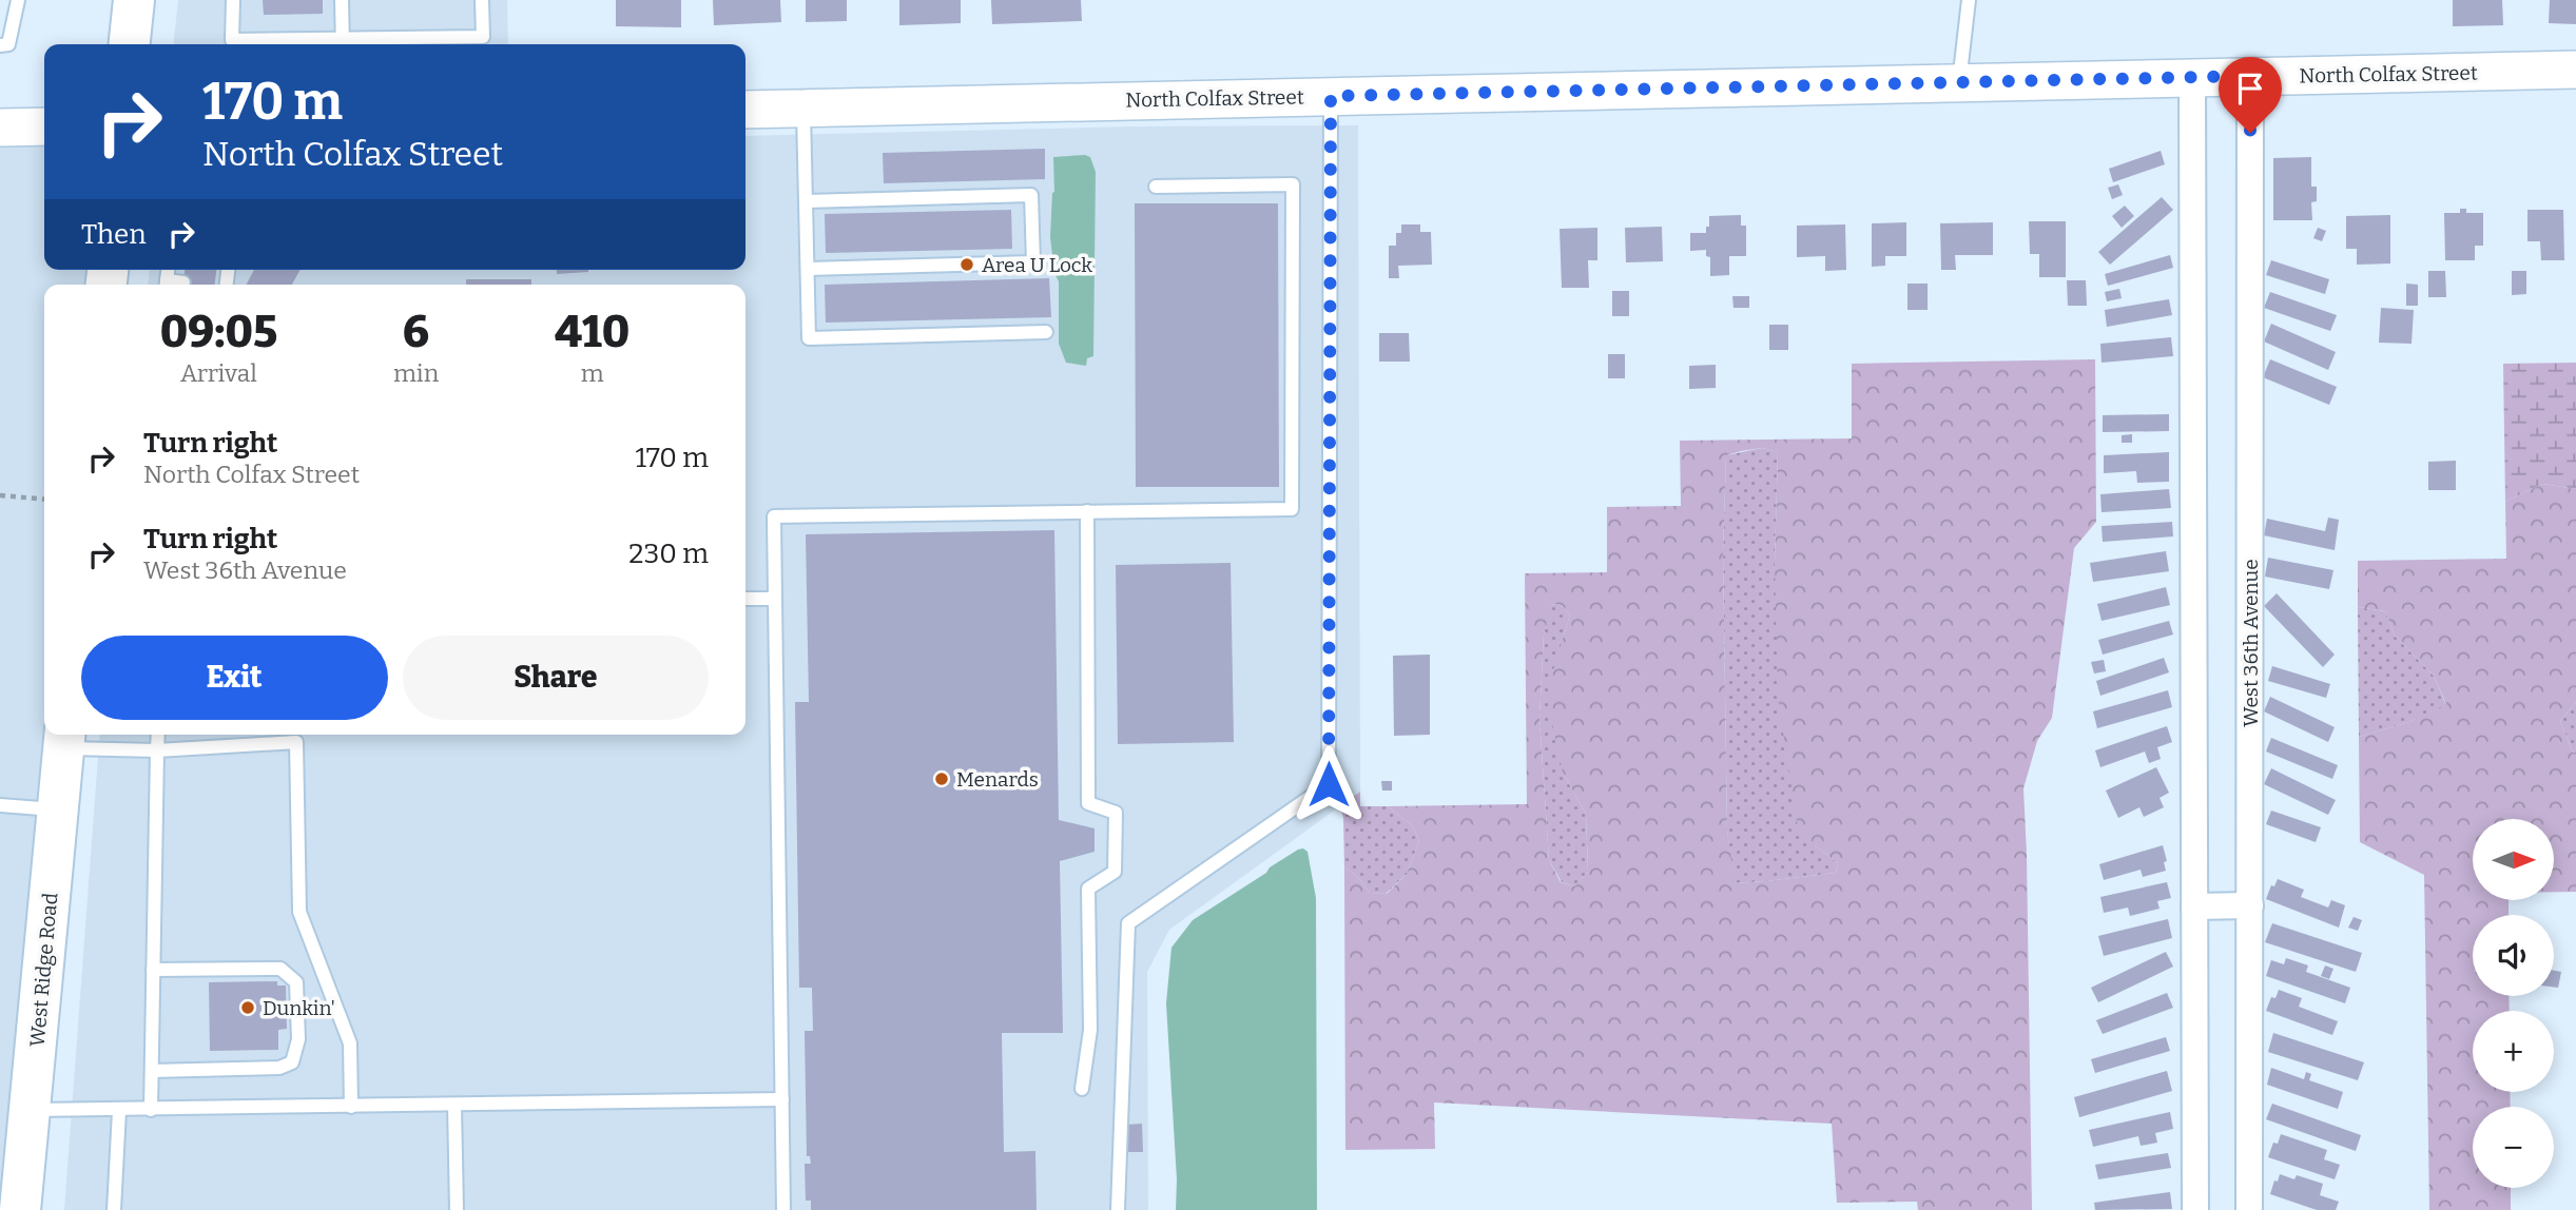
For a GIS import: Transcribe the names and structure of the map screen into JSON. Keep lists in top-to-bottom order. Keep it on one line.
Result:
{"streets":{"main road":["West Ridge Road"],"street":["North Colfax Street","West 36th Avenue"]},"crossings":[["North Colfax Street","West 36th Avenue"]],"places":["Area U Lock","Menards","Dunkin'"],"north":"right","page":{"turn":["170 m","North Colfax Street"],"then":"Then","eta":["09:05","Arrival","6","min","410","m"],"list":[{"name":"Turn right","note":"North Colfax Street","value":"170 m"},{"name":"Turn right","note":"West 36th Avenue","value":"230 m"}],"buttons":["Exit","Share"],"map_buttons":["+","−"]}}
